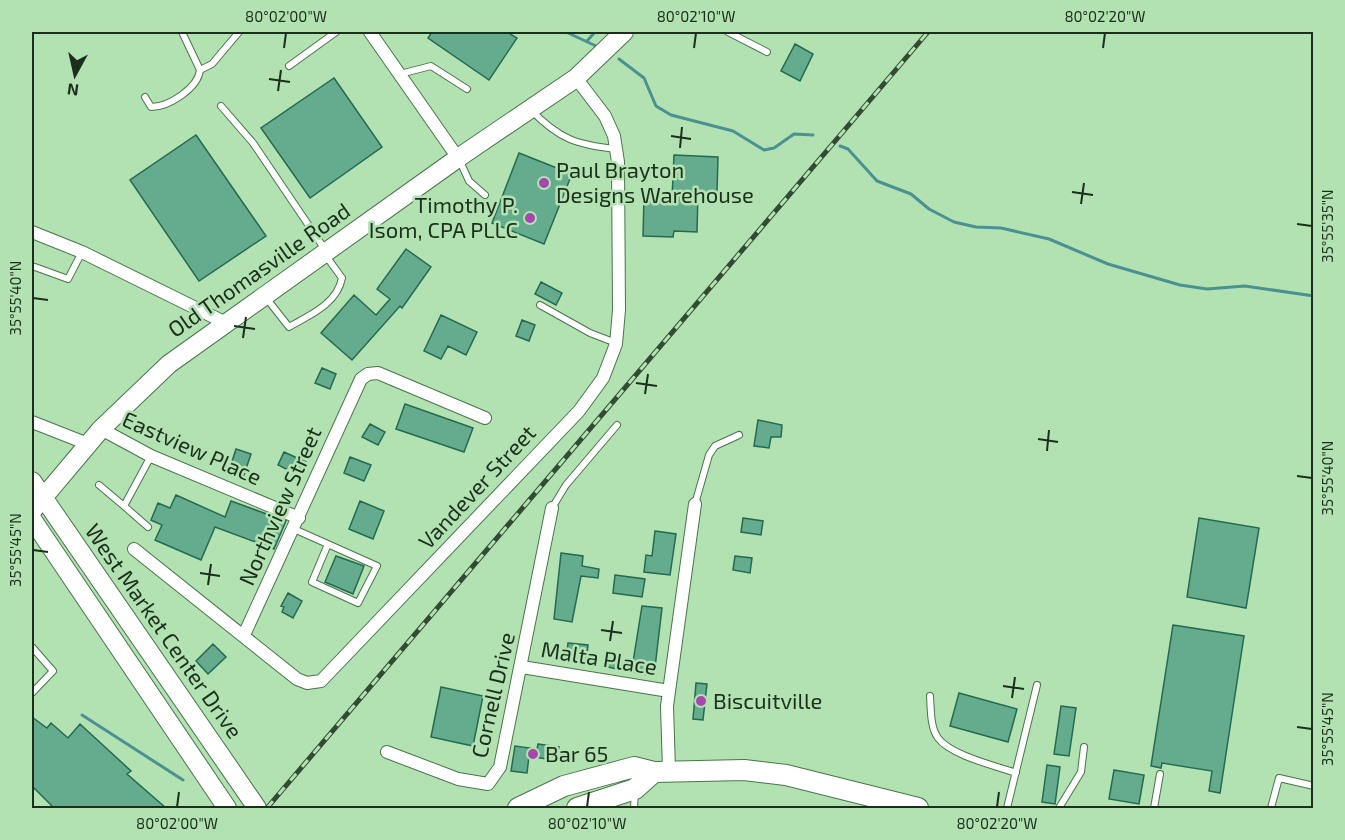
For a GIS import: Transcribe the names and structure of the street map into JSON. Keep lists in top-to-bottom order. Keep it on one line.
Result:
{"streets":{"street":["Old Thomasville Road","Eastview Place","Vandever Street","Northview Street","West Market Center Drive","Malta Place","Cornell Drive"]},"crossings":[["Old Thomasville Road","Eastview Place"],["Old Thomasville Road","Vandever Street"],["Old Thomasville Road","West Market Center Drive"],["Eastview Place","Northview Street"],["Vandever Street","Northview Street"],["Malta Place","Cornell Drive"]],"places":["Paul Brayton Designs Warehouse","Timothy P. Isom, CPA PLLC","Biscuitville","Bar 65"],"north":"bottom","coordinates":["80°02'00\"W","80°02'10\"W","80°02'20\"W","35°55'35\"N","35°55'40\"N","35°55'45\"N"]}
